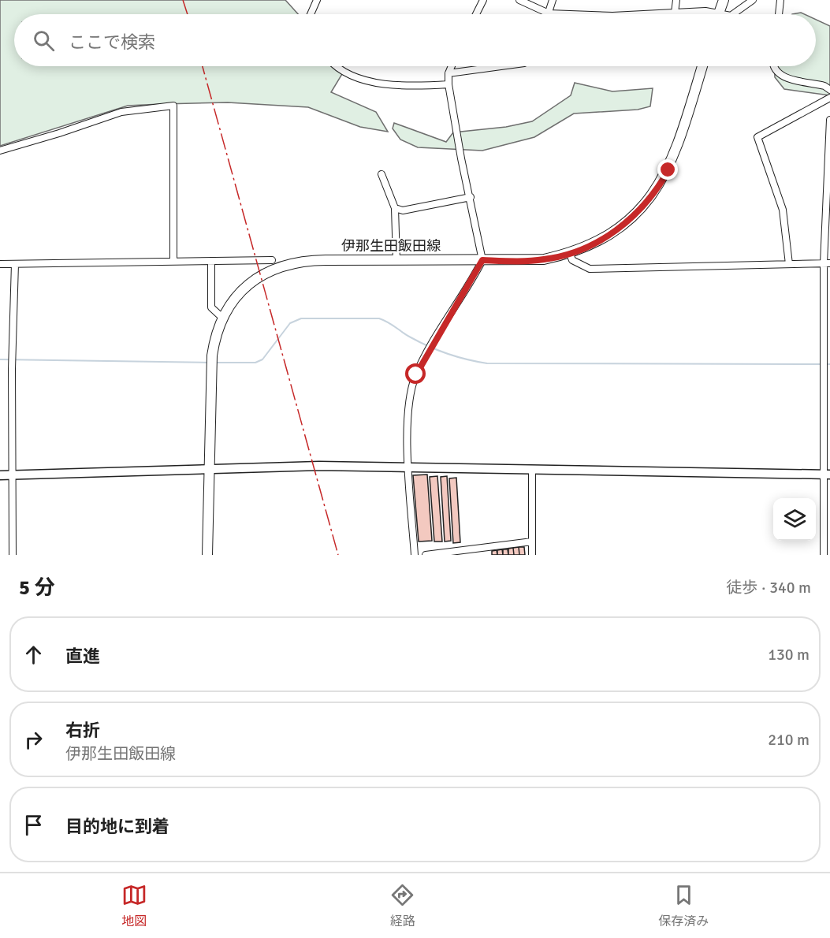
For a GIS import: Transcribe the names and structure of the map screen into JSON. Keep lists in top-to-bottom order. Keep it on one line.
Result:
{"streets":{"main road":["伊那生田飯田線"]},"page":{"search":"ここで検索","heading":["5 分","徒歩 · 340 m"],"list":[["直進","130 m"],["右折","伊那生田飯田線","210 m"],"目的地に到着"],"nav":["地図","経路","保存済み"]}}
